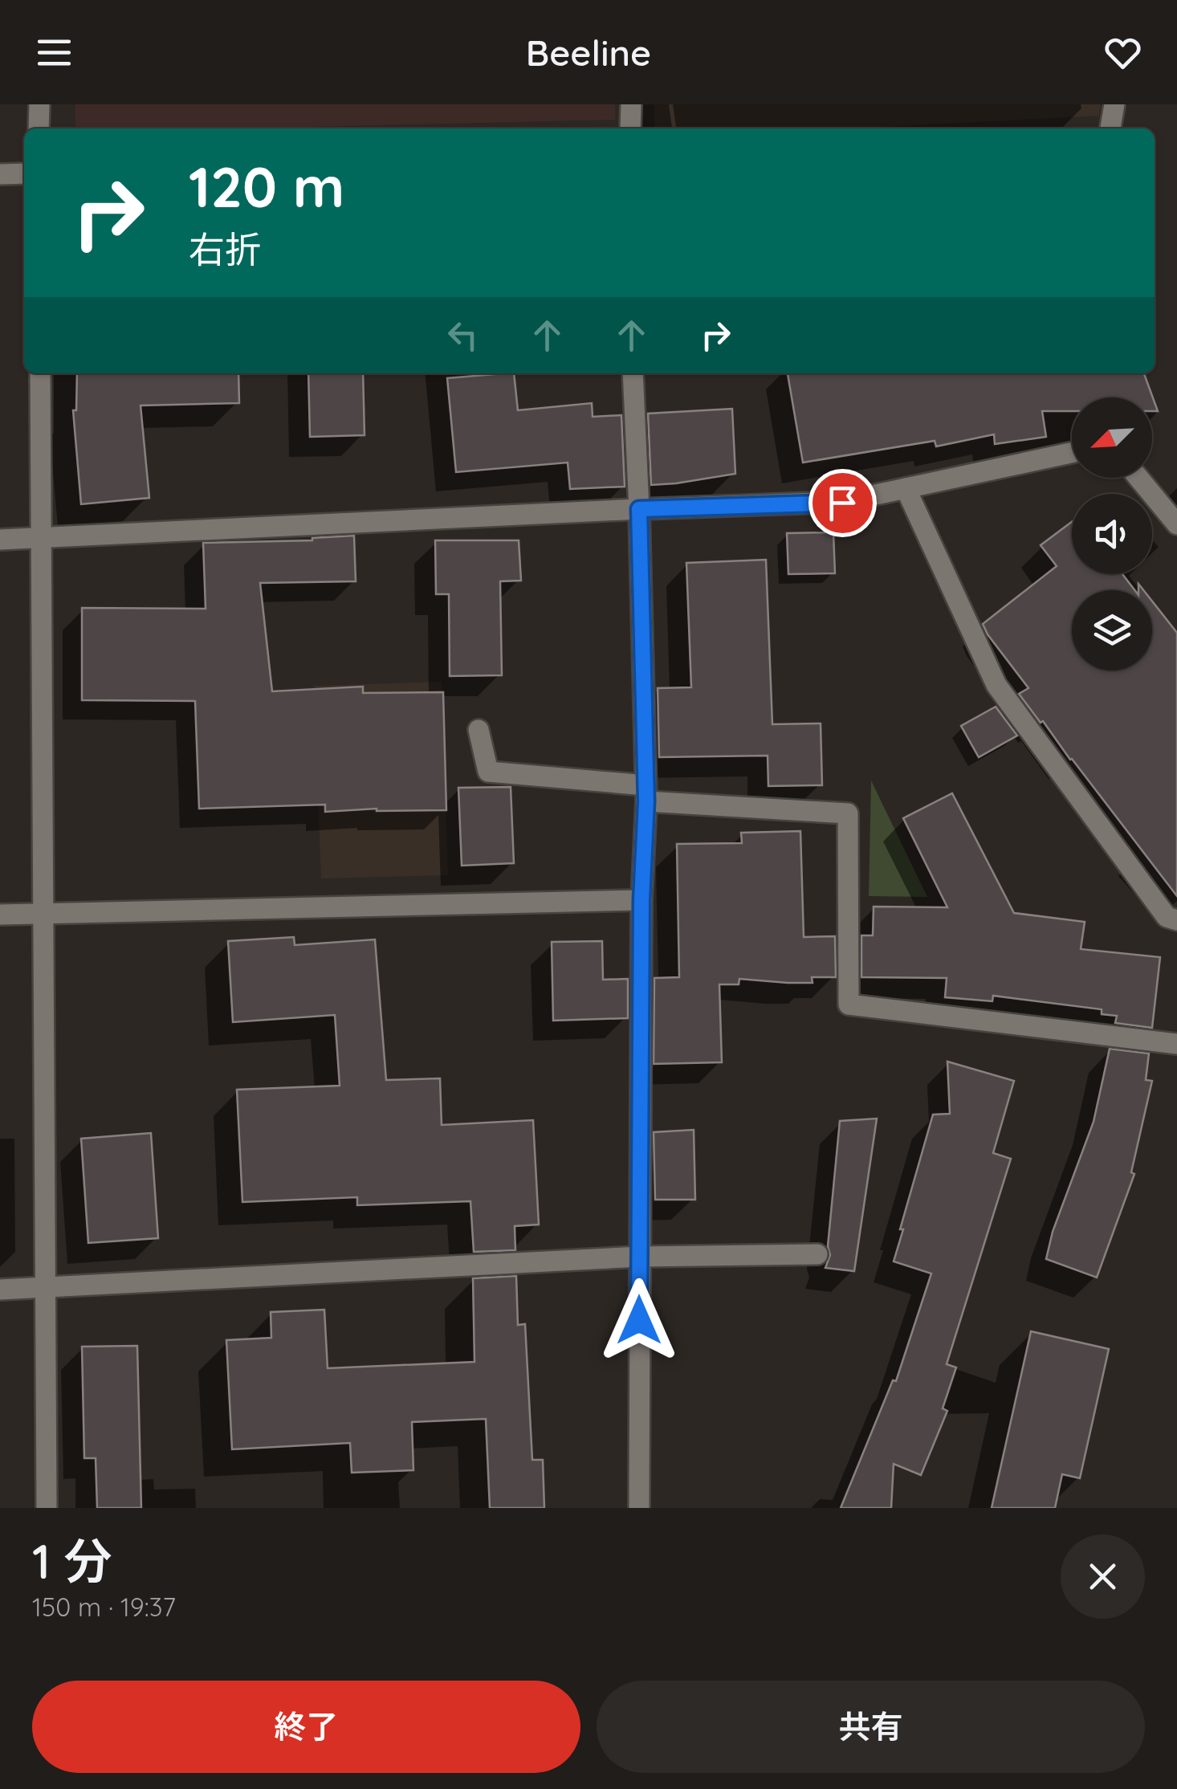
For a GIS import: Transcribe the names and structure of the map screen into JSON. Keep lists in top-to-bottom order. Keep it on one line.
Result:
{"north":"bottom left","page":{"header":"Beeline","turn":["120 m","右折"],"heading":["1 分","150 m · 19:37"],"buttons":["終了","共有"]}}
